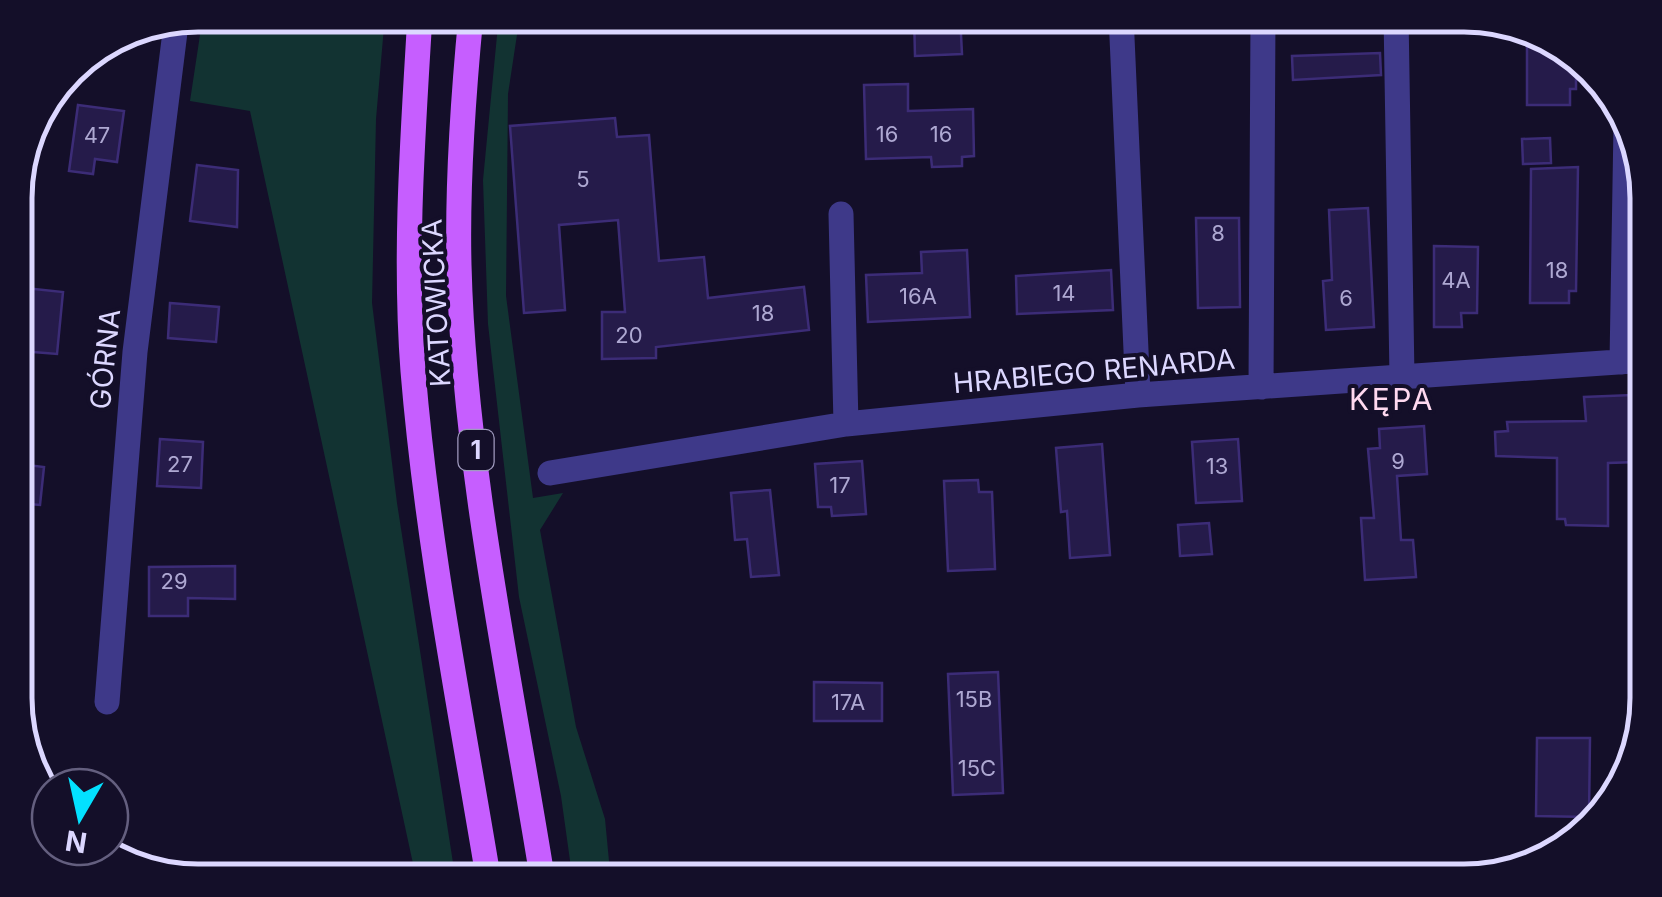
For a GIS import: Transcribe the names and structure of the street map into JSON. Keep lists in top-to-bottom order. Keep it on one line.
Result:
{"streets":{"main road":["KATOWICKA","1"],"street":["GÓRNA","HRABIEGO RENARDA"]},"districts":["KĘPA"],"house_numbers":["16","16","47","5","8","18","4A","14","16A","6","18","20","9","27","13","17","29","15B","17A","15C"],"north":"bottom"}
